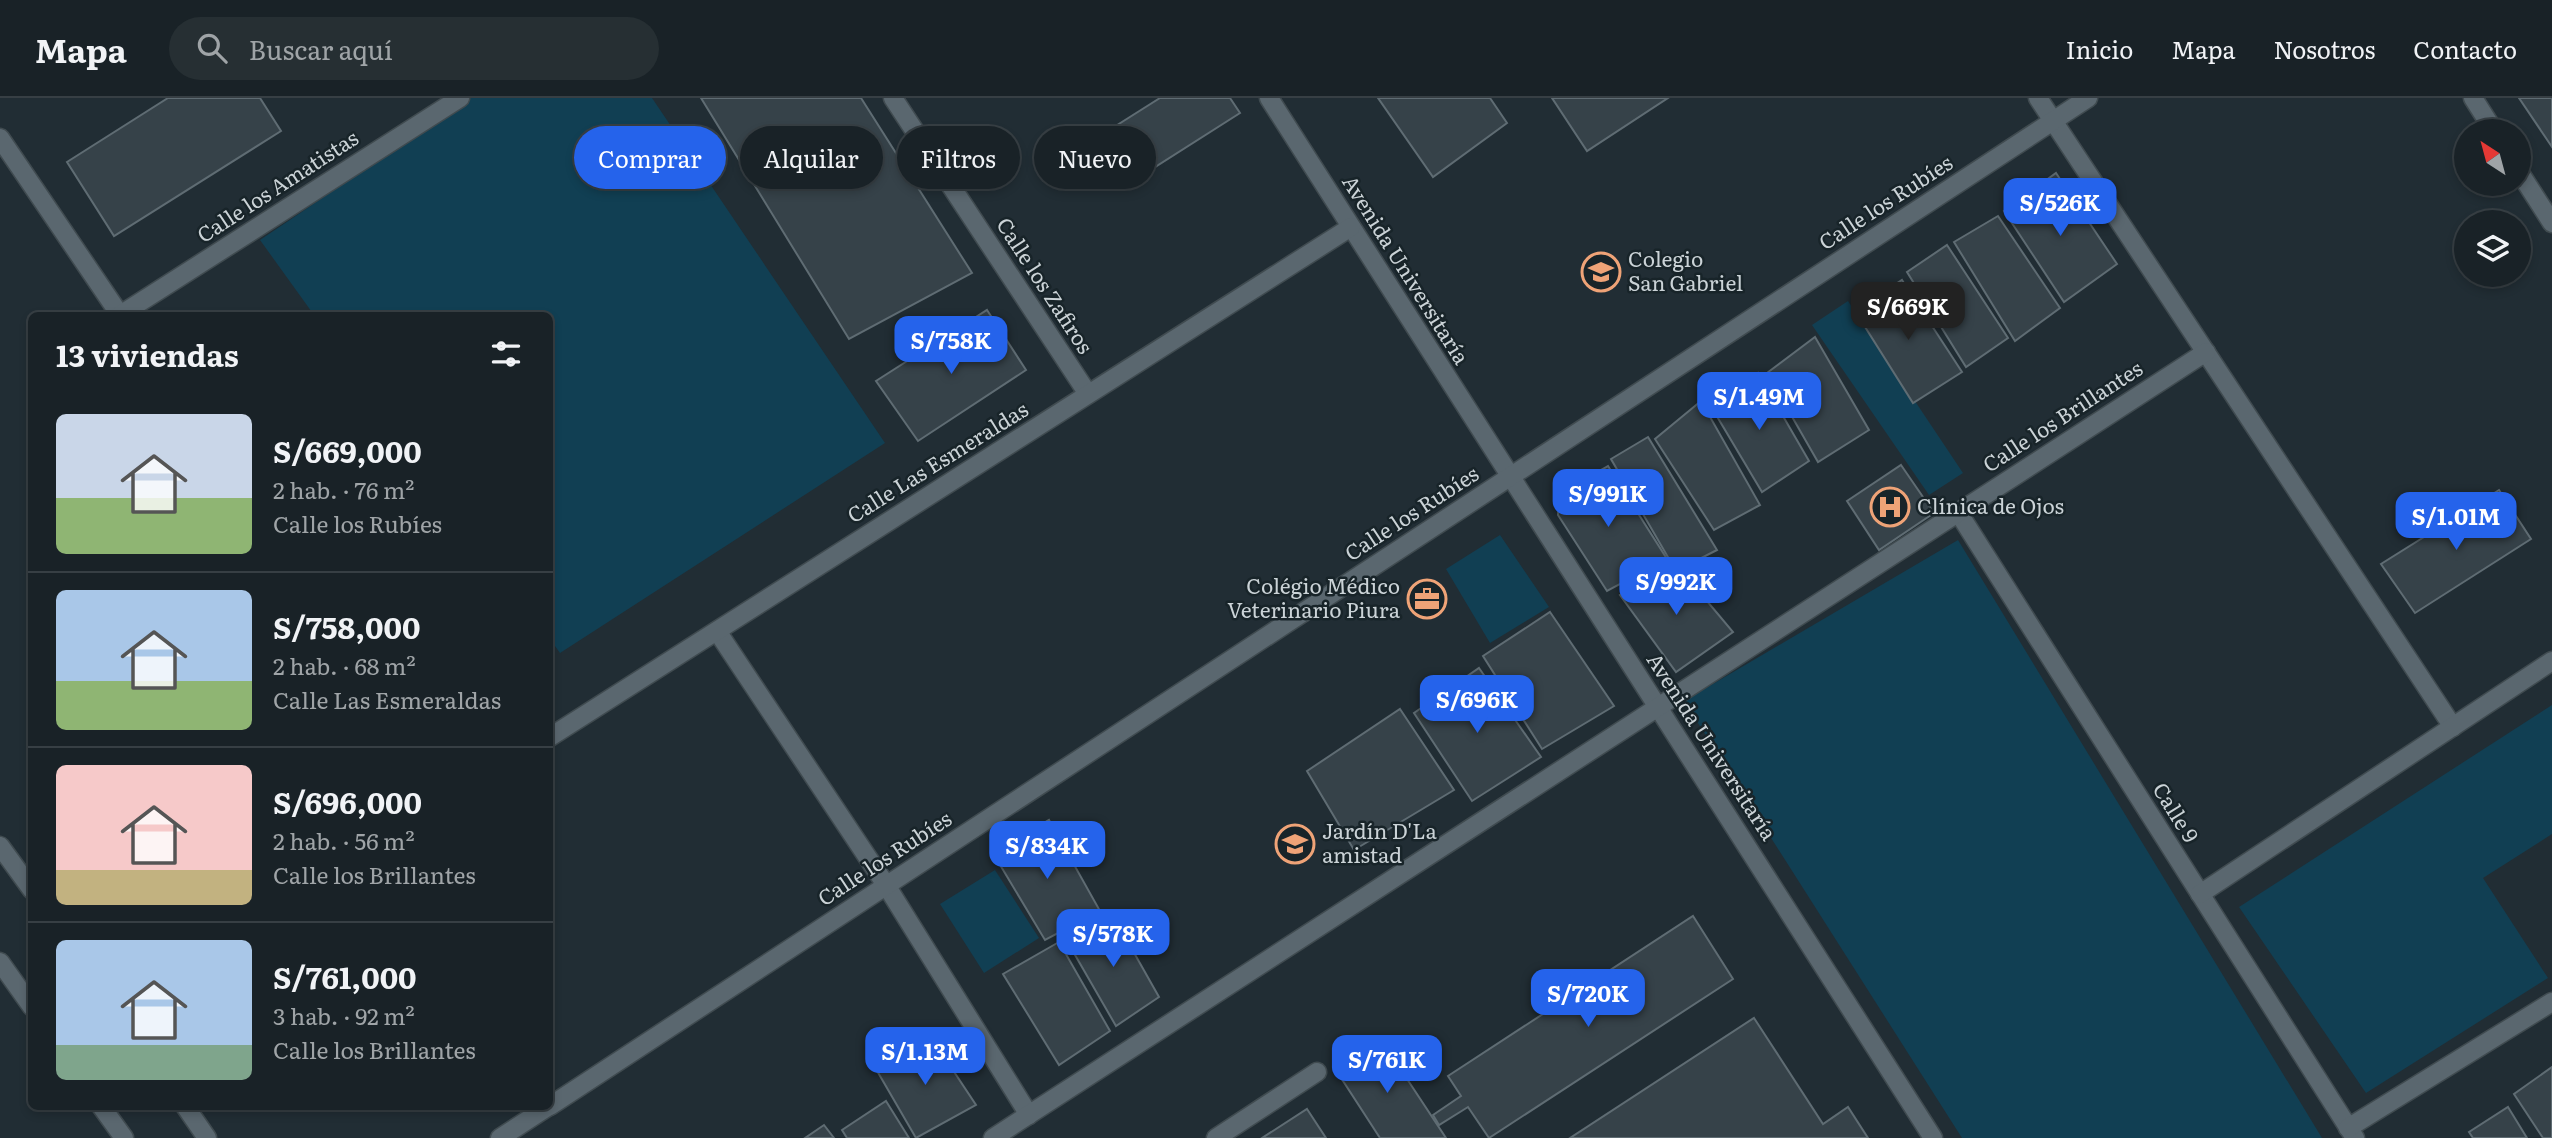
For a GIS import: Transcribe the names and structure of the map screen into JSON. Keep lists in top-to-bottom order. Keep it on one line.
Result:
{"streets":{"street":["Calle los Amatistas","Calle los Rubíes","Avenida Universitaría","Calle los Zafiros","Calle los Brillantes","Calle Las Esmeraldas","Calle 9"]},"crossings":[["Calle los Rubíes","Avenida Universitaría"],["Avenida Universitaría","Calle los Brillantes"],["Avenida Universitaría","Calle Las Esmeraldas"],["Calle los Zafiros","Calle Las Esmeraldas"],["Calle los Brillantes","Calle 9"]],"places":{"school or university":["Colegio San Gabriel","Jardín D'La amistad"],"hospital":["Clínica de Ojos"],"office":["Colégio Médico Veterinario Piura"]},"north":"top left","page":{"header":"Mapa","search":"Buscar aquí","nav":["Inicio","Mapa","Nosotros","Contacto"],"chip":["Comprar","Alquilar","Filtros","Nuevo"],"price":["S/526K","S/669K","S/758K","S/1.49M","S/991K","S/1.01M","S/992K","S/696K","S/834K","S/578K","S/720K","S/1.13M","S/761K"],"heading":"13 viviendas","list":[{"name":"S/669,000","note":"2 hab. · 76 m² · Calle los Rubíes"},{"name":"S/758,000","note":"2 hab. · 68 m² · Calle Las Esmeraldas"},{"name":"S/696,000","note":"2 hab. · 56 m² · Calle los Brillantes"},{"name":"S/761,000","note":"3 hab. · 92 m² · Calle los Brillantes"}]}}
